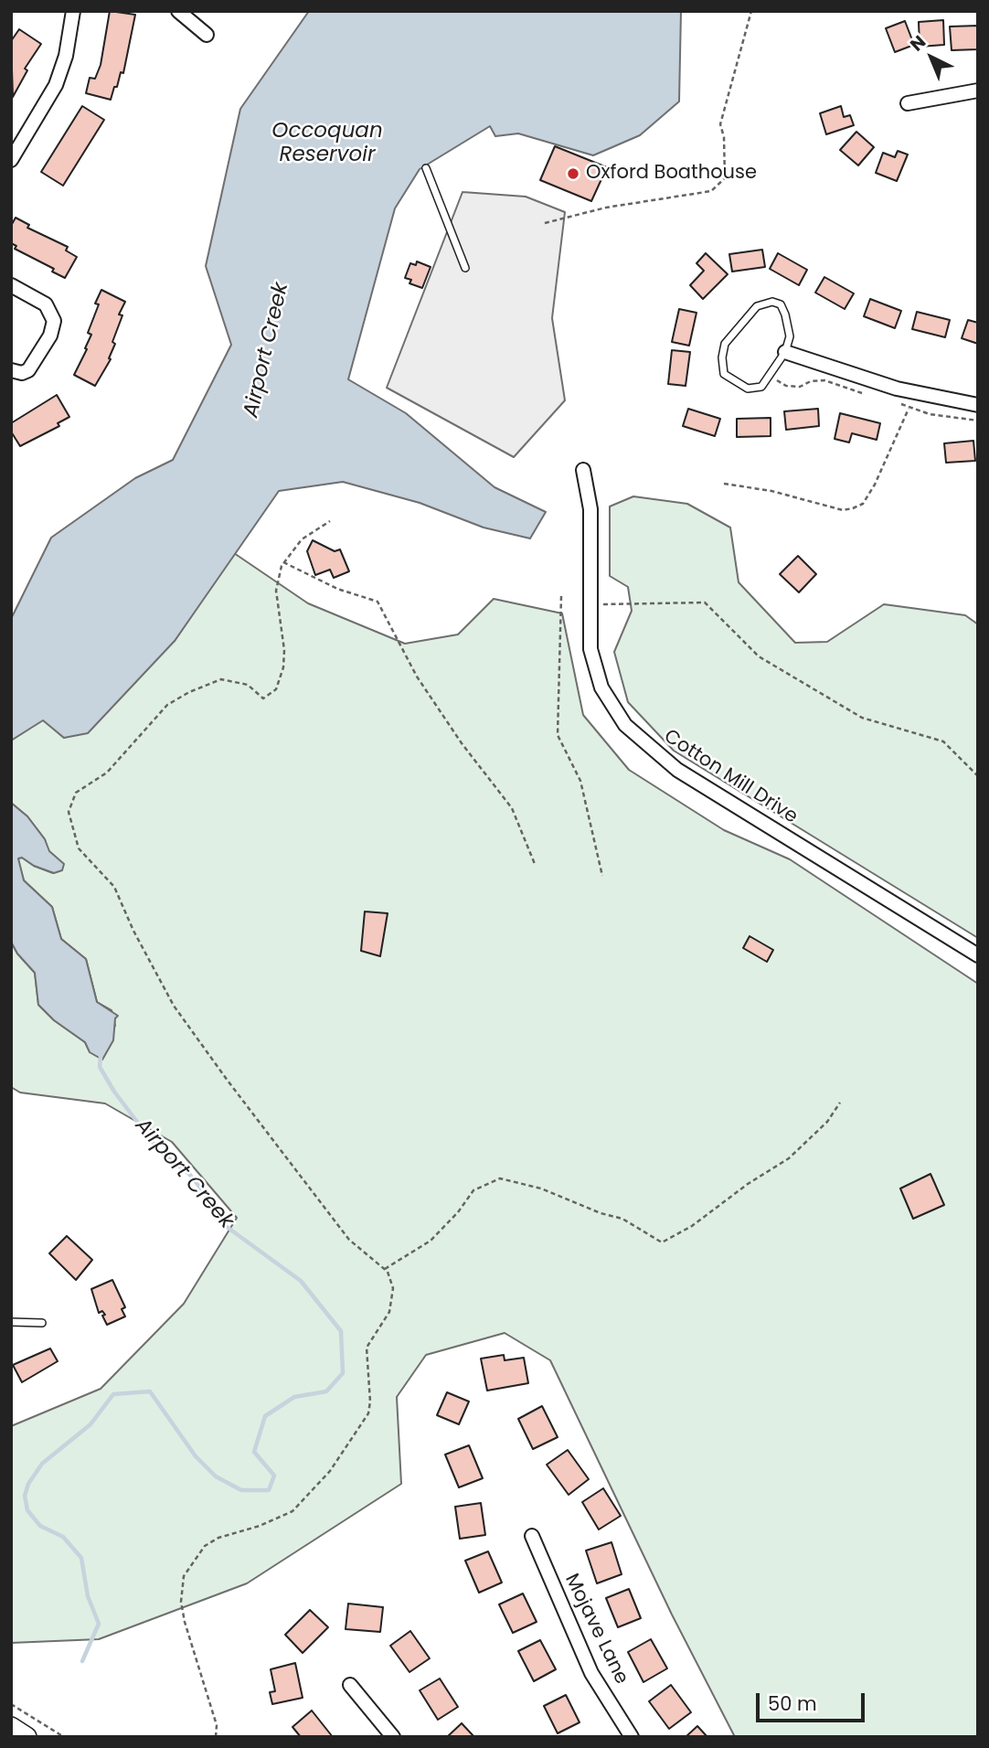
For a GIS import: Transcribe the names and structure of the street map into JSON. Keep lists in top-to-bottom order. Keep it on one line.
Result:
{"streets":{"street":["Cotton Mill Drive","Mojave Lane"]},"water":["Occoquan Reservoir","Airport Creek"],"places":["Oxford Boathouse"],"scale_bar":"50 m","north":"top left"}
